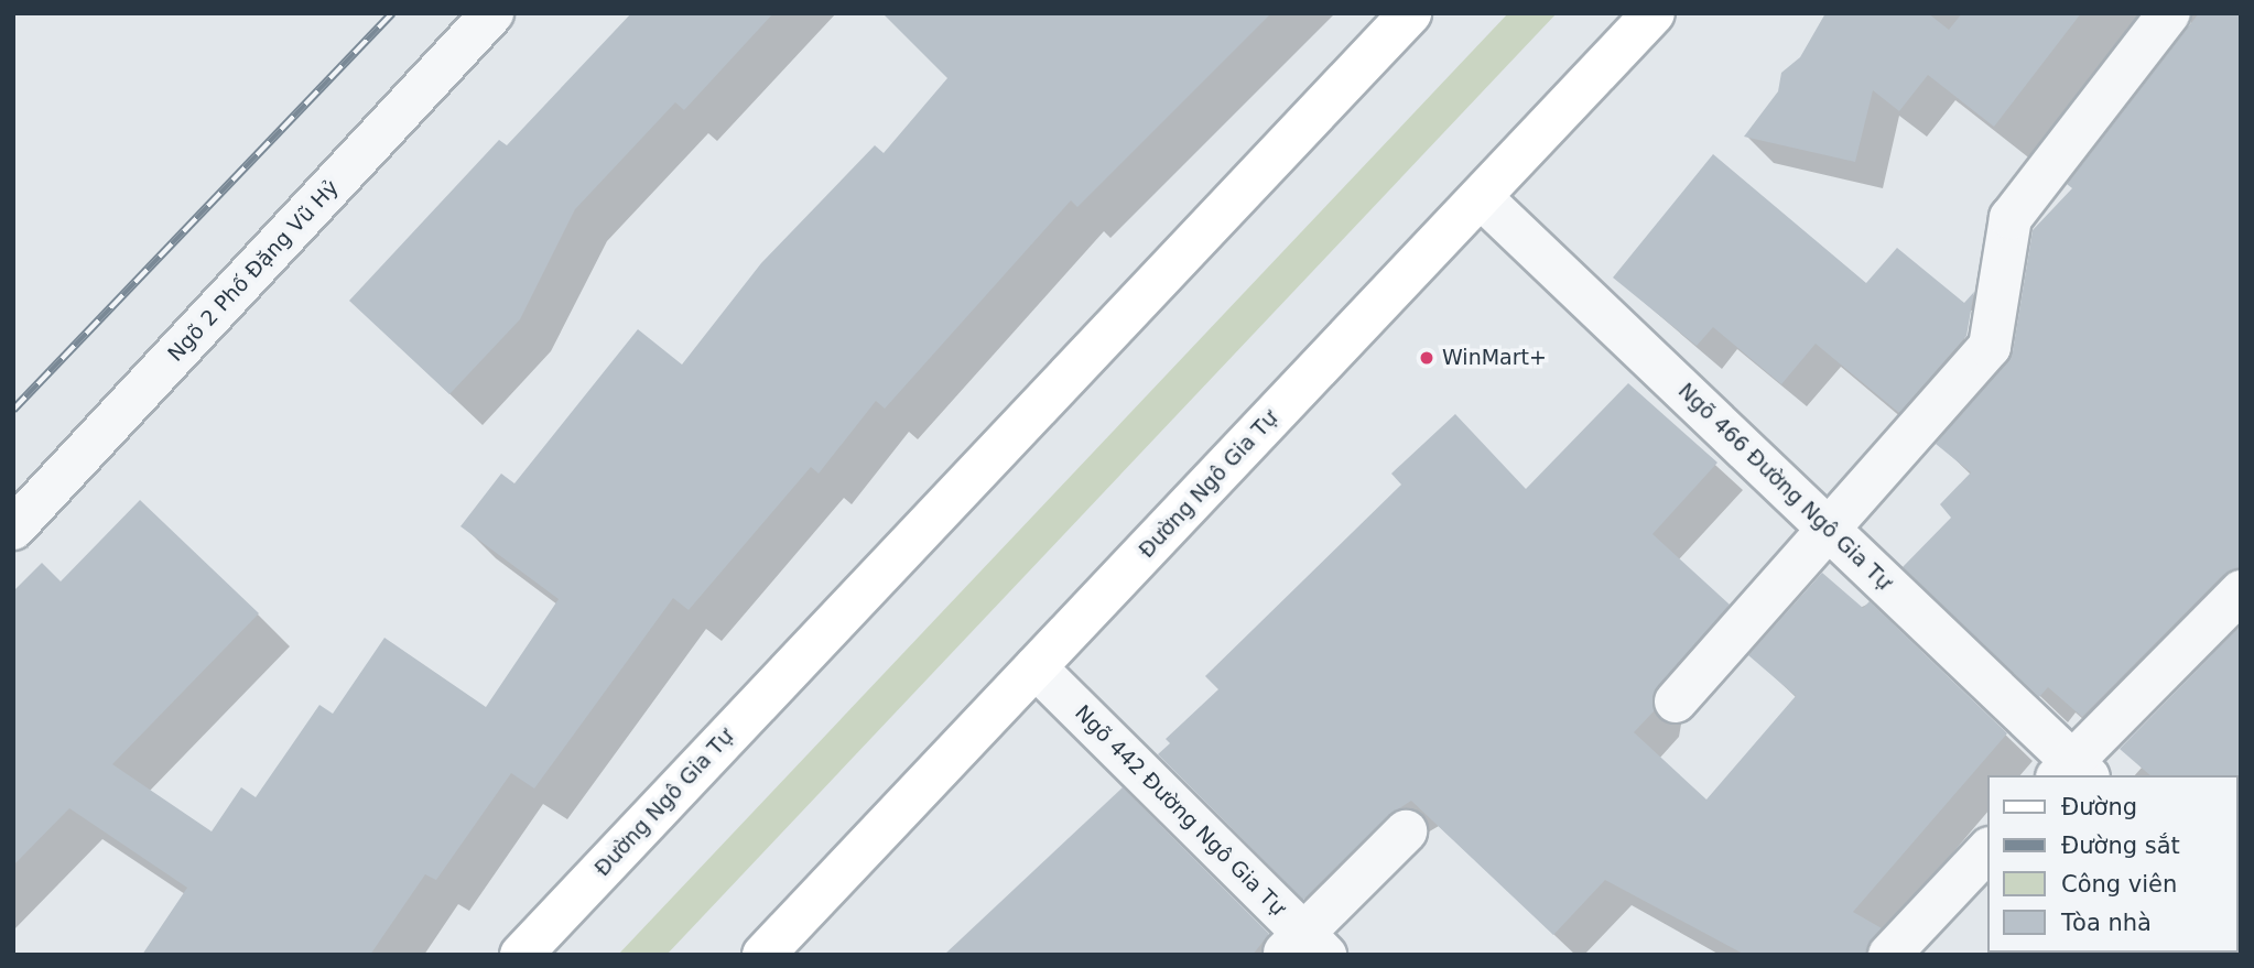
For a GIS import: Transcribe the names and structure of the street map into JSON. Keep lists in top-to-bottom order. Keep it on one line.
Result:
{"streets":{"main road":["Đường Ngô Gia Tự"],"street":["Ngõ 2 Phố Đặng Vũ Hỷ","Ngõ 466 Đường Ngô Gia Tự","Ngõ 442 Đường Ngô Gia Tự"]},"crossings":[["Đường Ngô Gia Tự","Ngõ 466 Đường Ngô Gia Tự"],["Đường Ngô Gia Tự","Ngõ 442 Đường Ngô Gia Tự"]],"places":["WinMart+"],"legend":["Đường","Đường sắt","Công viên","Tòa nhà"]}
